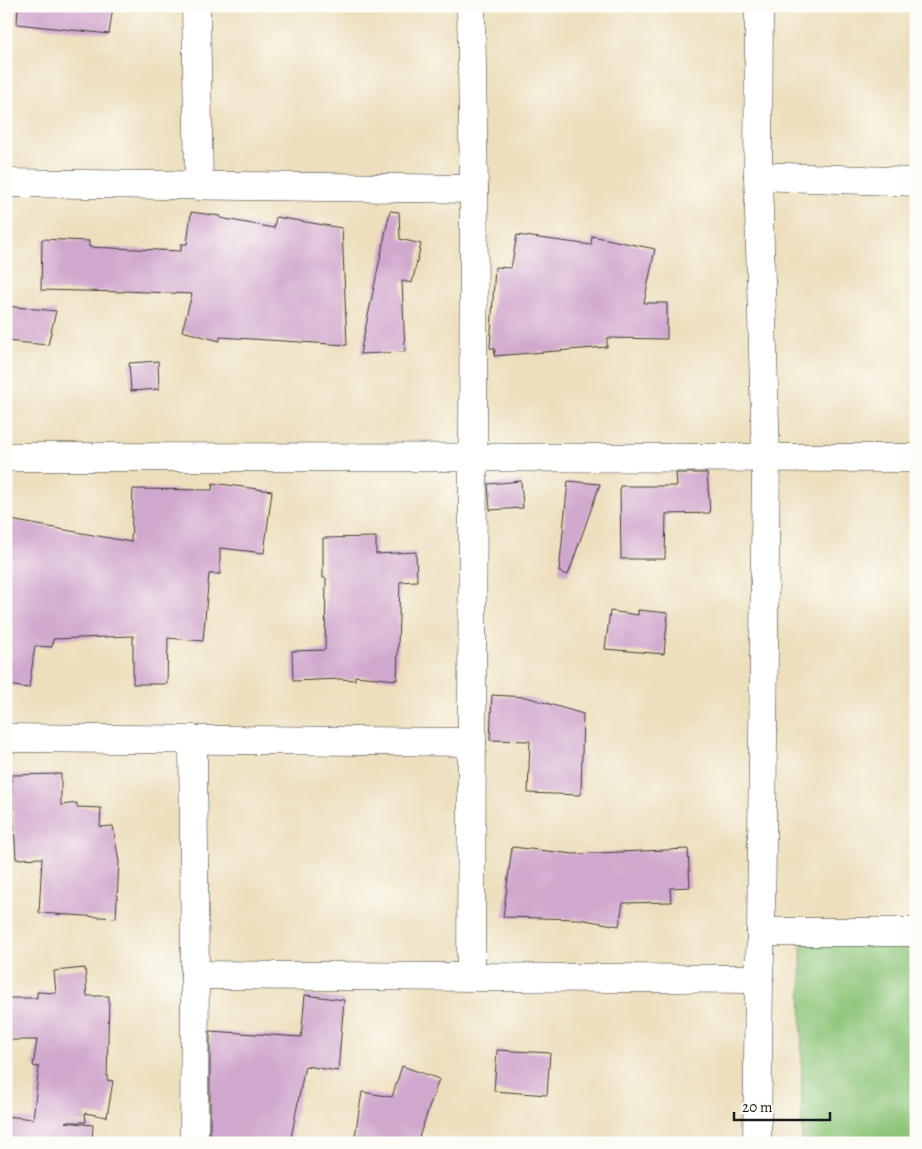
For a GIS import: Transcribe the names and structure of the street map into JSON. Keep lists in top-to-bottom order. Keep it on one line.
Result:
{"scale_bar":"20 m"}
